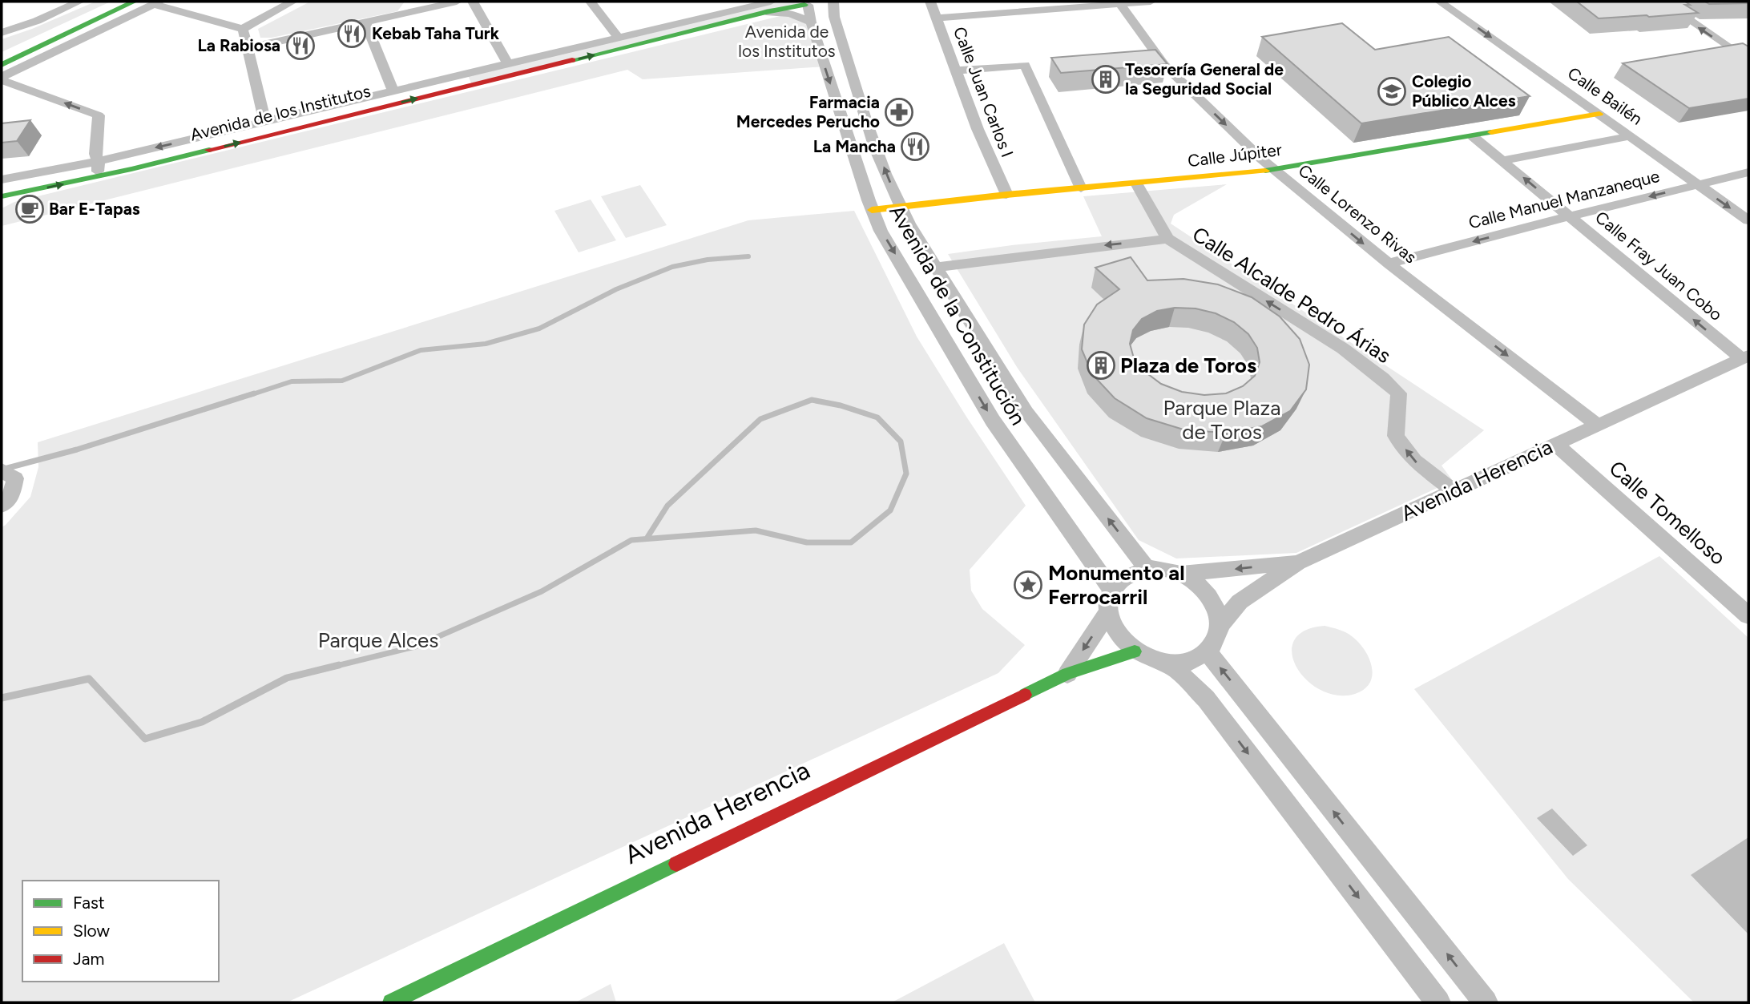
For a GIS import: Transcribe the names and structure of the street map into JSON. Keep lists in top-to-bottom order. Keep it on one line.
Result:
{"streets":{"street":["Calle Juan Carlos I","Calle Bailén","Avenida de los Institutos","Calle Júpiter","Calle Manuel Manzaneque","Calle Lorenzo Rivas","Calle Fray Juan Cobo","Calle Alcalde Pedro Árias","Avenida de la Constitución","Avenida Herencia","Calle Tomelloso"]},"crossings":[["Calle Juan Carlos I","Calle Júpiter"],["Calle Bailén","Calle Júpiter"],["Calle Bailén","Calle Manuel Manzaneque"],["Avenida de los Institutos","Avenida de la Constitución"],["Calle Júpiter","Calle Lorenzo Rivas"],["Calle Júpiter","Calle Fray Juan Cobo"],["Calle Júpiter","Calle Alcalde Pedro Árias"],["Calle Júpiter","Avenida de la Constitución"],["Calle Manuel Manzaneque","Calle Lorenzo Rivas"],["Calle Manuel Manzaneque","Calle Fray Juan Cobo"],["Calle Lorenzo Rivas","Avenida Herencia"],["Calle Fray Juan Cobo","Avenida Herencia"],["Calle Alcalde Pedro Árias","Avenida Herencia"],["Avenida de la Constitución","Avenida Herencia"],["Avenida Herencia","Calle Tomelloso"]],"one_way":["Calle Bailén","Calle Lorenzo Rivas","Calle Fray Juan Cobo","Calle Alcalde Pedro Árias"],"parks":["Avenida de los Institutos","Parque Plaza de Toros","Parque Alces"],"places":{"restaurant":["Kebab Taha Turk","La Rabiosa","La Mancha"],"building":["Tesorería General de la Seguridad Social","Plaza de Toros"],"school or university":["Colegio Público Alces"],"pharmacy":["Farmacia Mercedes Perucho"],"cafe":["Bar E-Tapas"],"place":["Monumento al Ferrocarril"]},"legend":["Fast","Slow","Jam"]}
